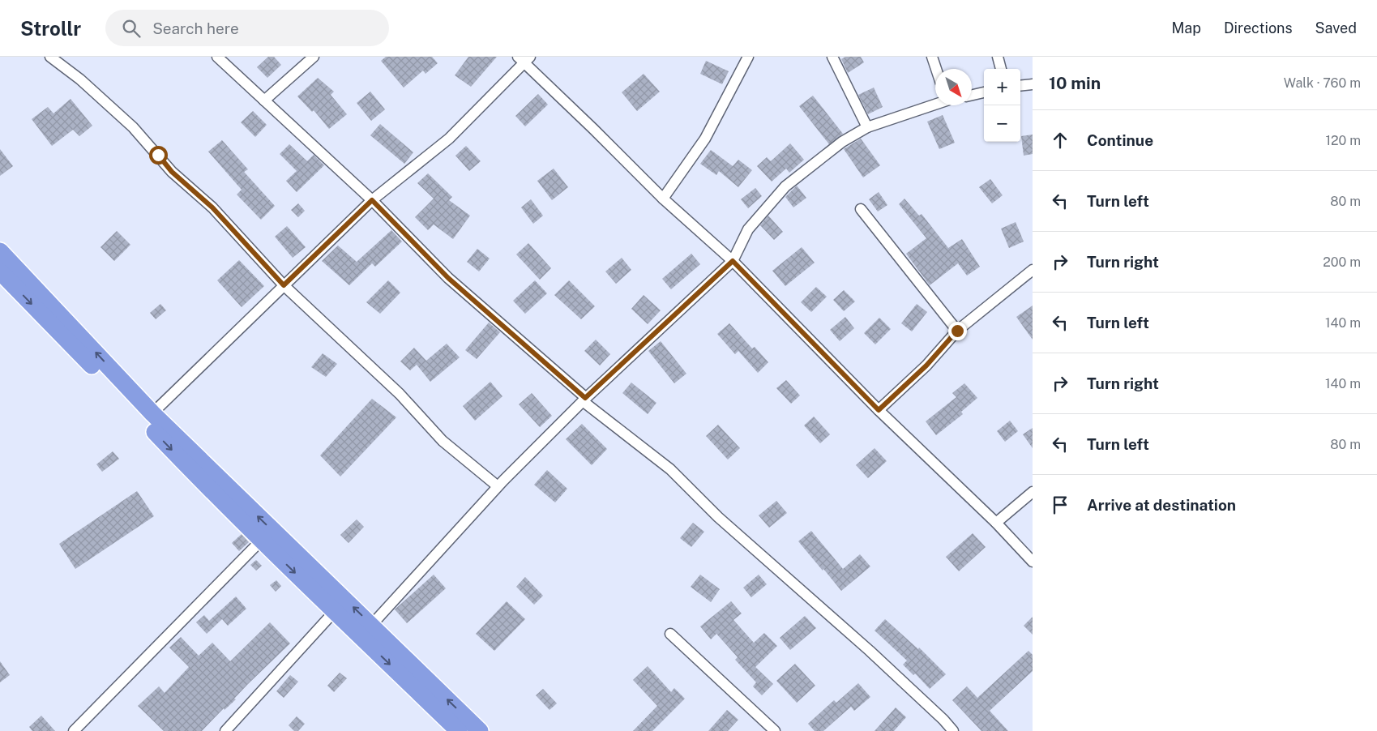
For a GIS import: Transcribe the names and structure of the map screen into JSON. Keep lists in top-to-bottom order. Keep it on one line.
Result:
{"north":"bottom right","page":{"header":"Strollr","search":"Search here","nav":["Map","Directions","Saved"],"heading":["10 min","Walk · 760 m"],"map_buttons":["+","−"],"list":[["Continue","120 m"],["Turn left","80 m"],["Turn right","200 m"],["Turn left","140 m"],["Turn right","140 m"],["Turn left","80 m"],"Arrive at destination"]}}
